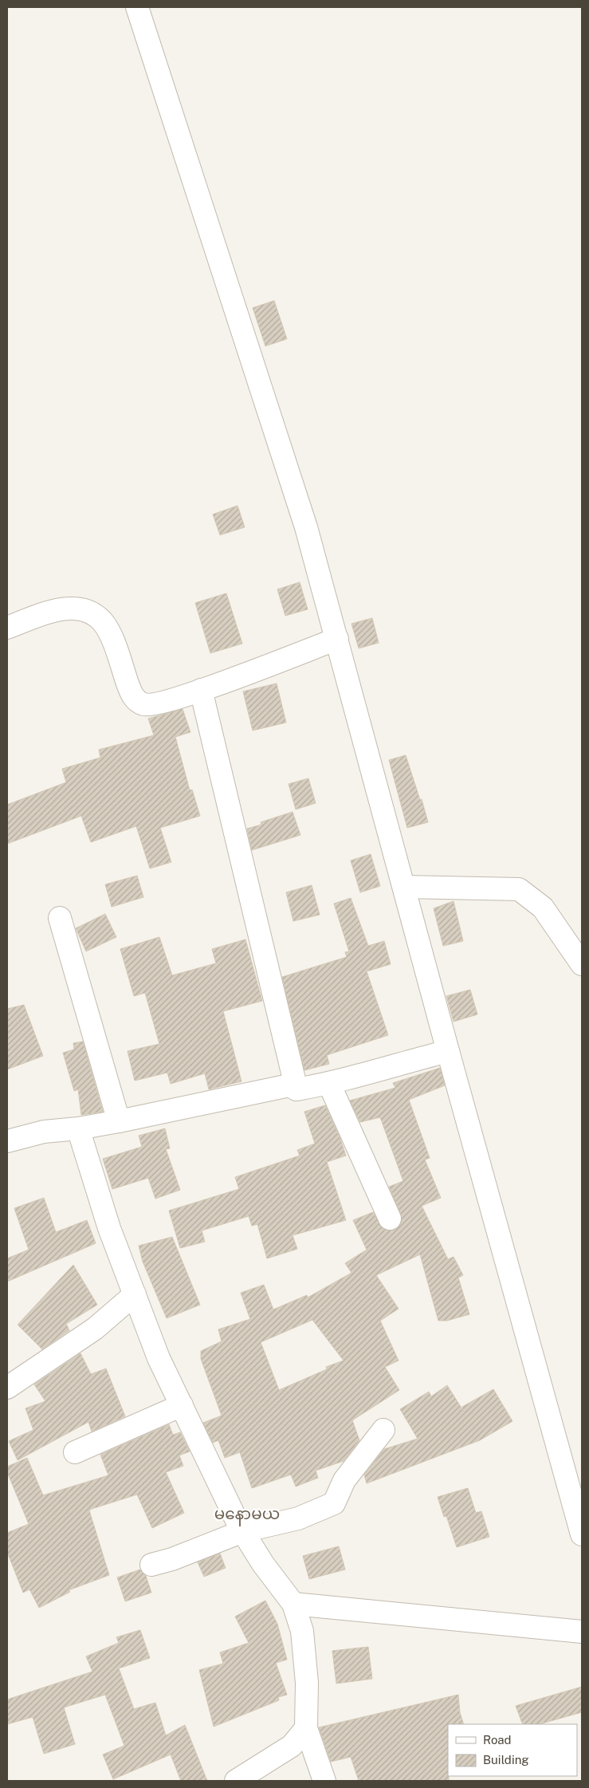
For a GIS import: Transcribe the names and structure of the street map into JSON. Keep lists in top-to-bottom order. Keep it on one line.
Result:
{"districts":["မနောမယ"],"legend":["Road","Building"]}
